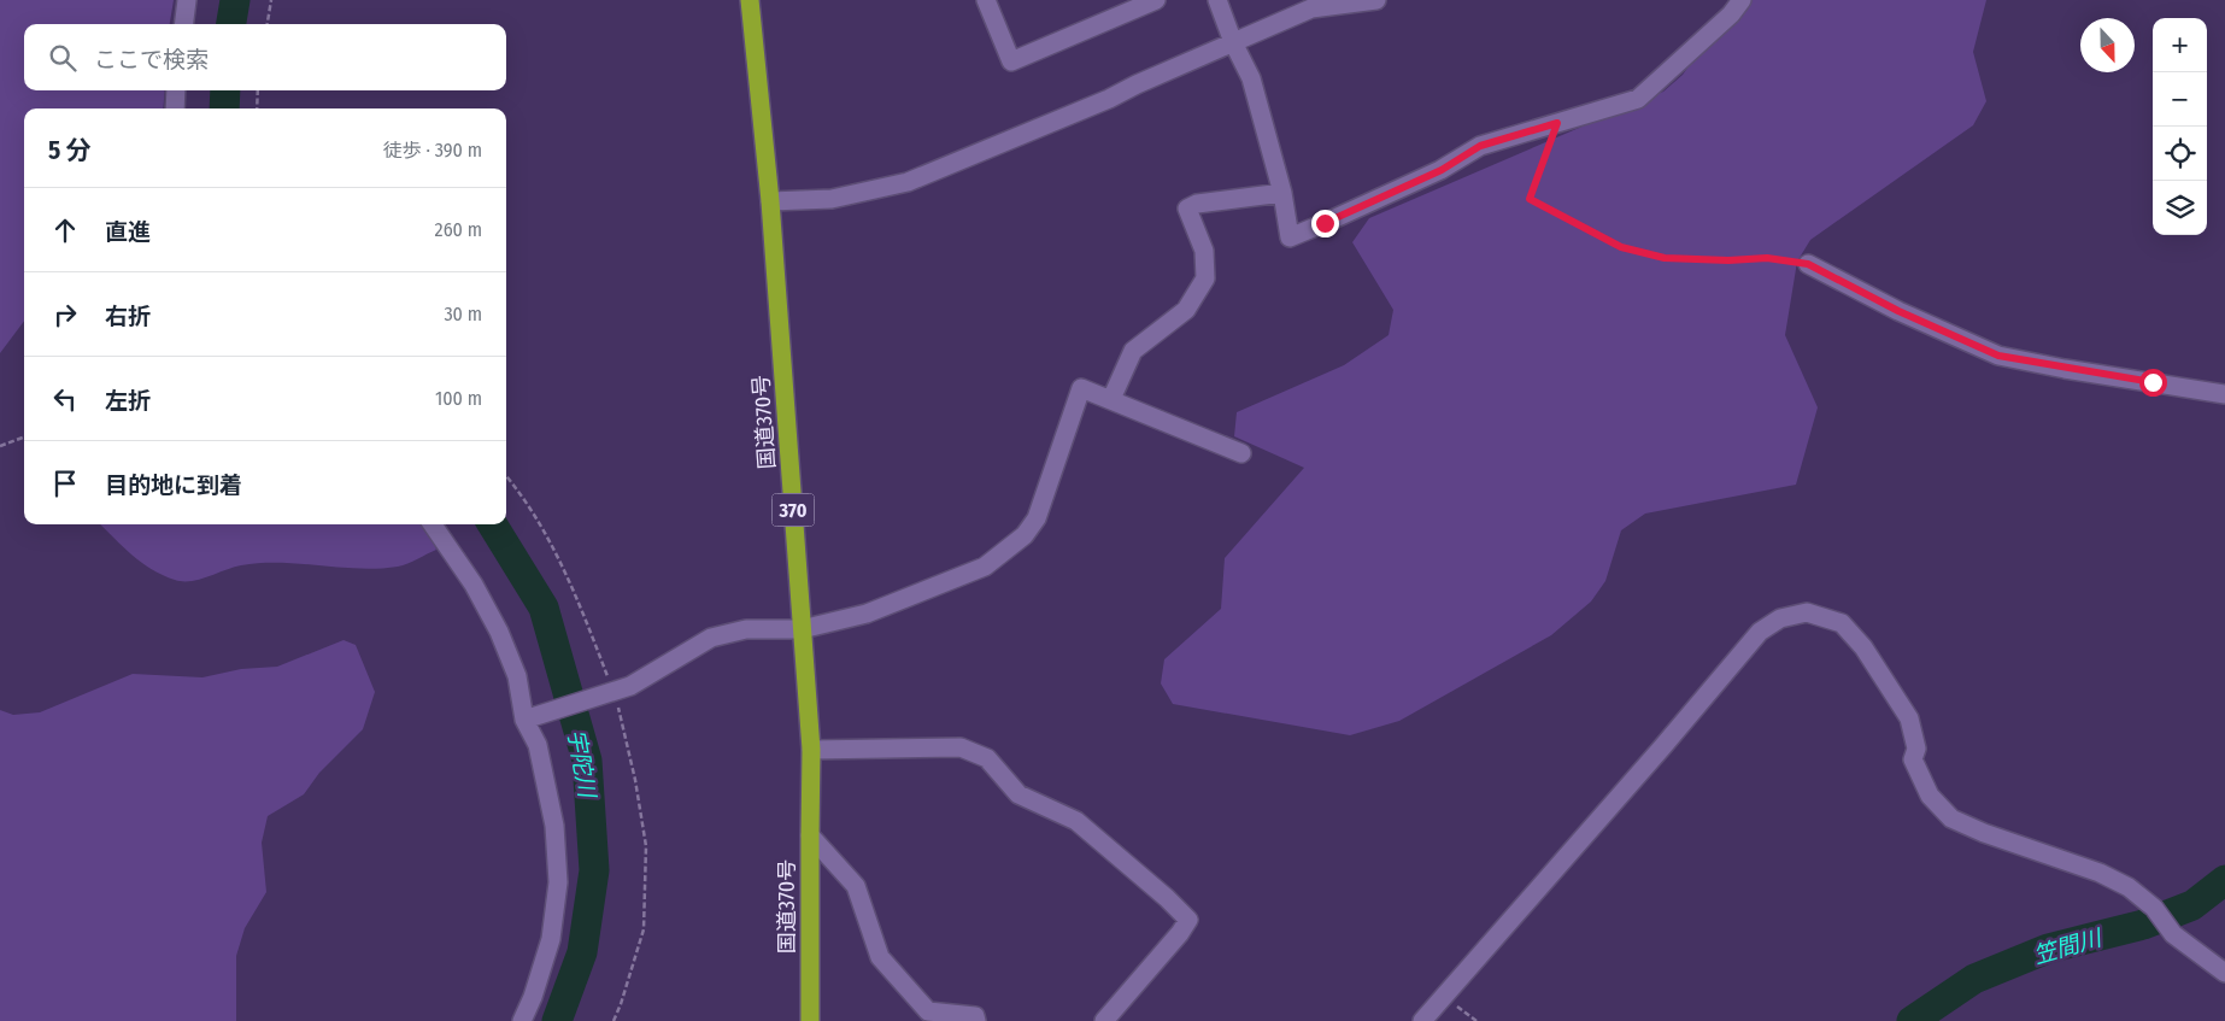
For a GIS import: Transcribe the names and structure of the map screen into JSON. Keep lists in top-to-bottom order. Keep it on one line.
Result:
{"streets":{"highway":["国道370号","370"]},"water":["宇陀川","笠間川"],"north":"bottom","page":{"map_buttons":["+","−"],"search":"ここで検索","heading":["5 分","徒歩 · 390 m"],"list":[["直進","260 m"],["右折","30 m"],["左折","100 m"],"目的地に到着"]}}
